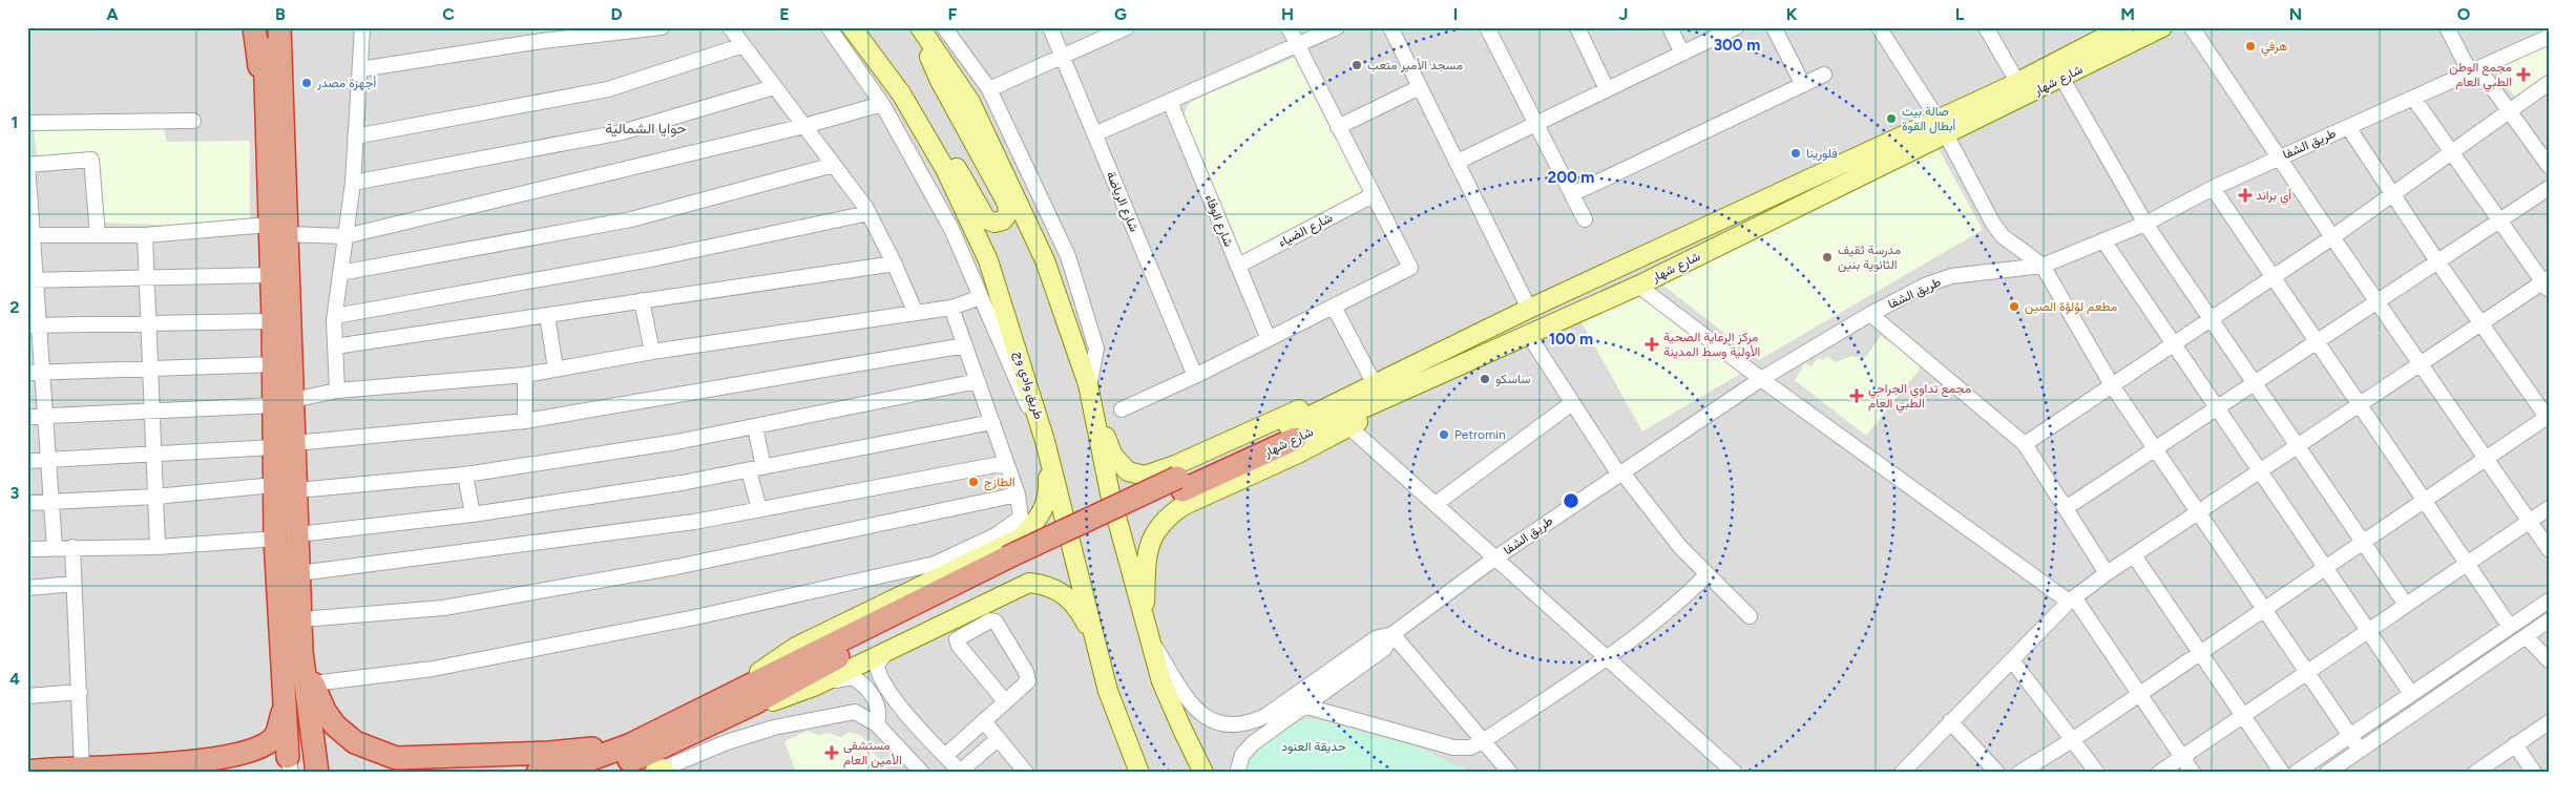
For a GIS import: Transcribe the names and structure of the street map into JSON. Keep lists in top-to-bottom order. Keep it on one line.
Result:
{"streets":{"main road":["شارع شهار","طريق وادي وج"],"street":["طريق الشفا","شارع الرياضة","شارع الوفاء","شارع الضياء"]},"crossings":[["شارع الوفاء","شارع الضياء"]],"districts":["حوايا الشمالية"],"parks":["حديقة العنود"],"places":{"other":["هرفي","مسجد الأمير متعب","أجهزة مصدر","صالة بيت أبطال القوة","فلورينا","مدرسة ثقيف الثانوية بنين","مطعم لؤلؤة الصين","ساسكو","Petromin","الطازج"],"health":["مجمع الوطن الطبي العام","أي براند","مركز الرعاية الصحية الأولية وسط المدينة","مجمع تداوي الجراحي الطبي العام","مستشفى الأمين العام"]},"grid":{"columns":["A","B","C","D","E","F","G","H","I","J","K","L","M","N","O"],"rows":["1","2","3","4"]},"rings":["300 m","200 m","100 m"]}
